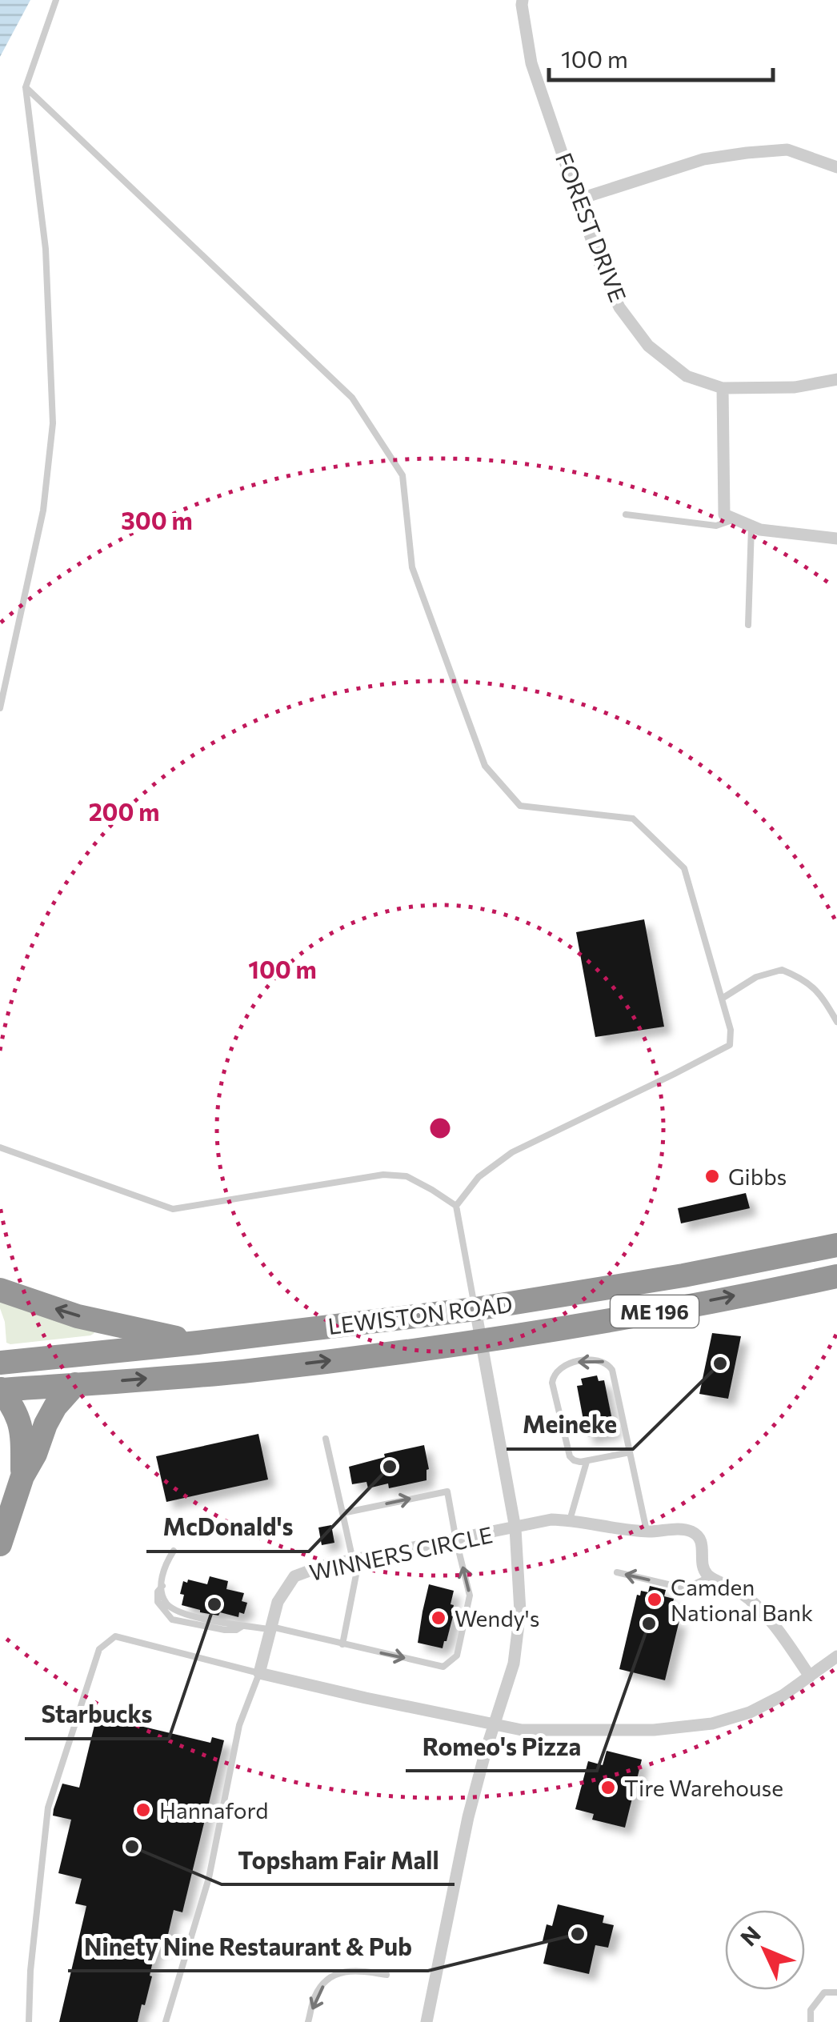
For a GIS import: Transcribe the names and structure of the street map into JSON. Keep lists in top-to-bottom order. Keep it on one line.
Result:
{"streets":{"highway":["ME 196","LEWISTON ROAD"],"street":["FOREST DRIVE","WINNERS CIRCLE"]},"places":["Gibbs","Meineke","McDonald's","Camden National Bank","Starbucks","Wendy's","Romeo's Pizza","Tire Warehouse","Hannaford","Topsham Fair Mall","Ninety Nine Restaurant & Pub"],"scale_bar":"100 m","north":"top left","rings":["300 m","200 m","100 m"]}
